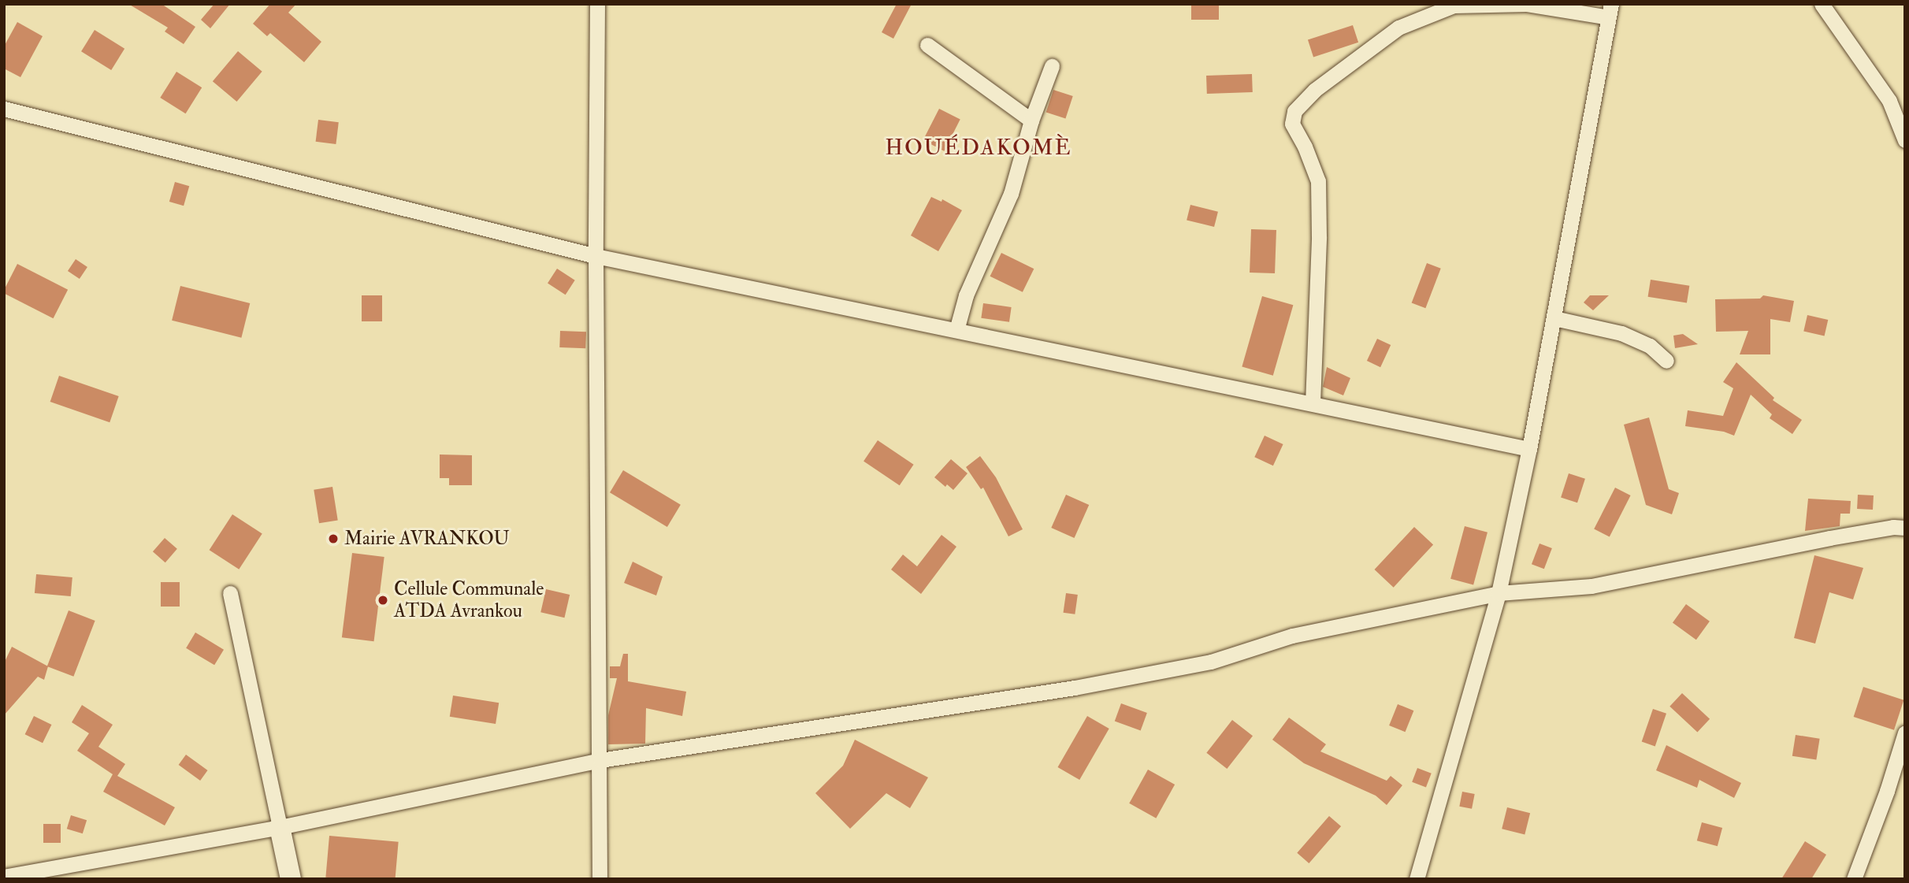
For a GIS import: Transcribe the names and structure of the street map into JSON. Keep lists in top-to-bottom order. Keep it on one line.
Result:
{"districts":["HOUÉDAKOMÈ"],"places":["Mairie AVRANKOU","Cellule Communale ATDA Avrankou"]}
